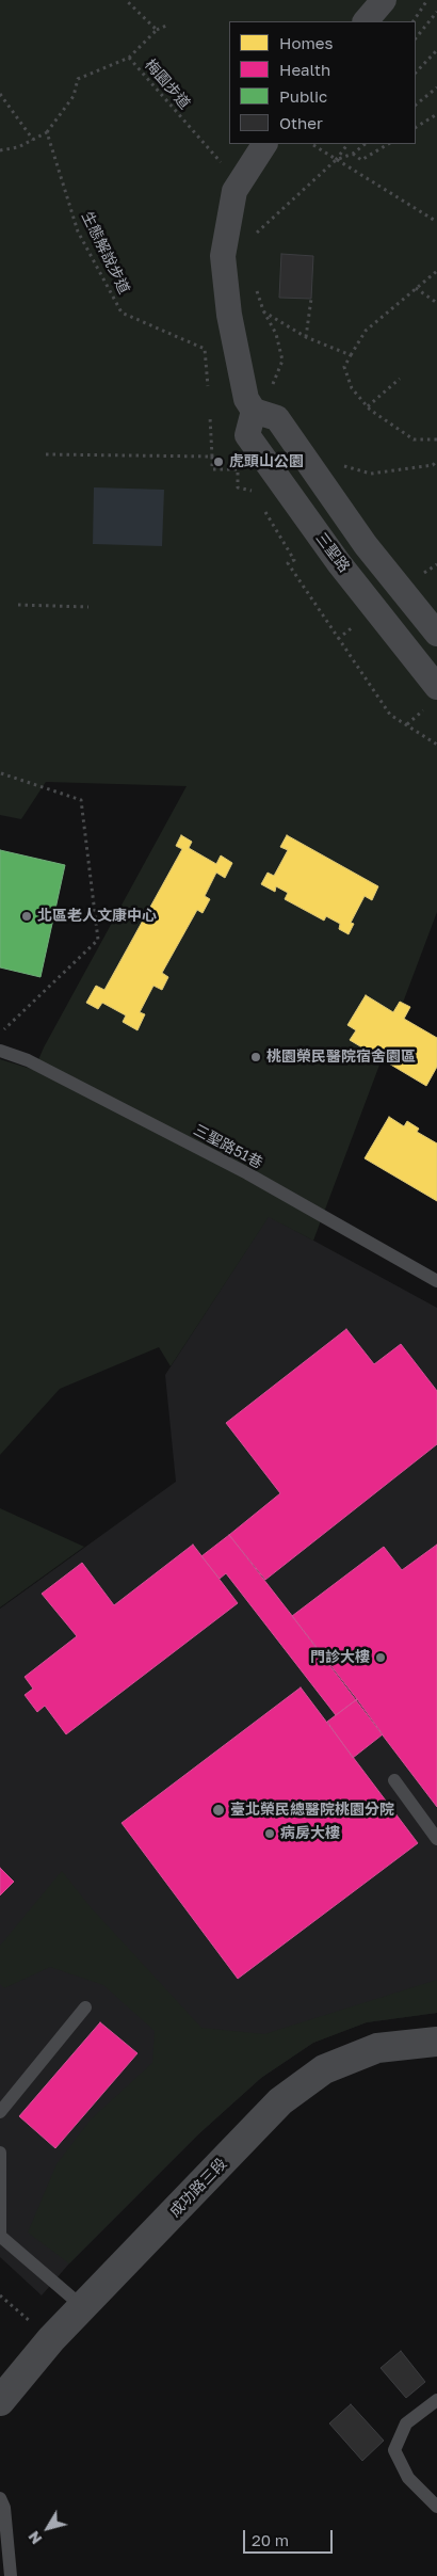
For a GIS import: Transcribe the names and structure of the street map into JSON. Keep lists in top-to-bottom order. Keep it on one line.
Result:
{"streets":{"street":["三聖路","成功路三段"],"lane":["三聖路51巷"],"path":["梅園步道","生態解說步道"]},"places":["虎頭山公園","北區老人文康中心","桃園榮民醫院宿舍園區","門診大樓","臺北榮民總醫院桃園分院","病房大樓"],"legend":["Homes","Health","Public","Other"],"scale_bar":"20 m","north":"bottom left"}
